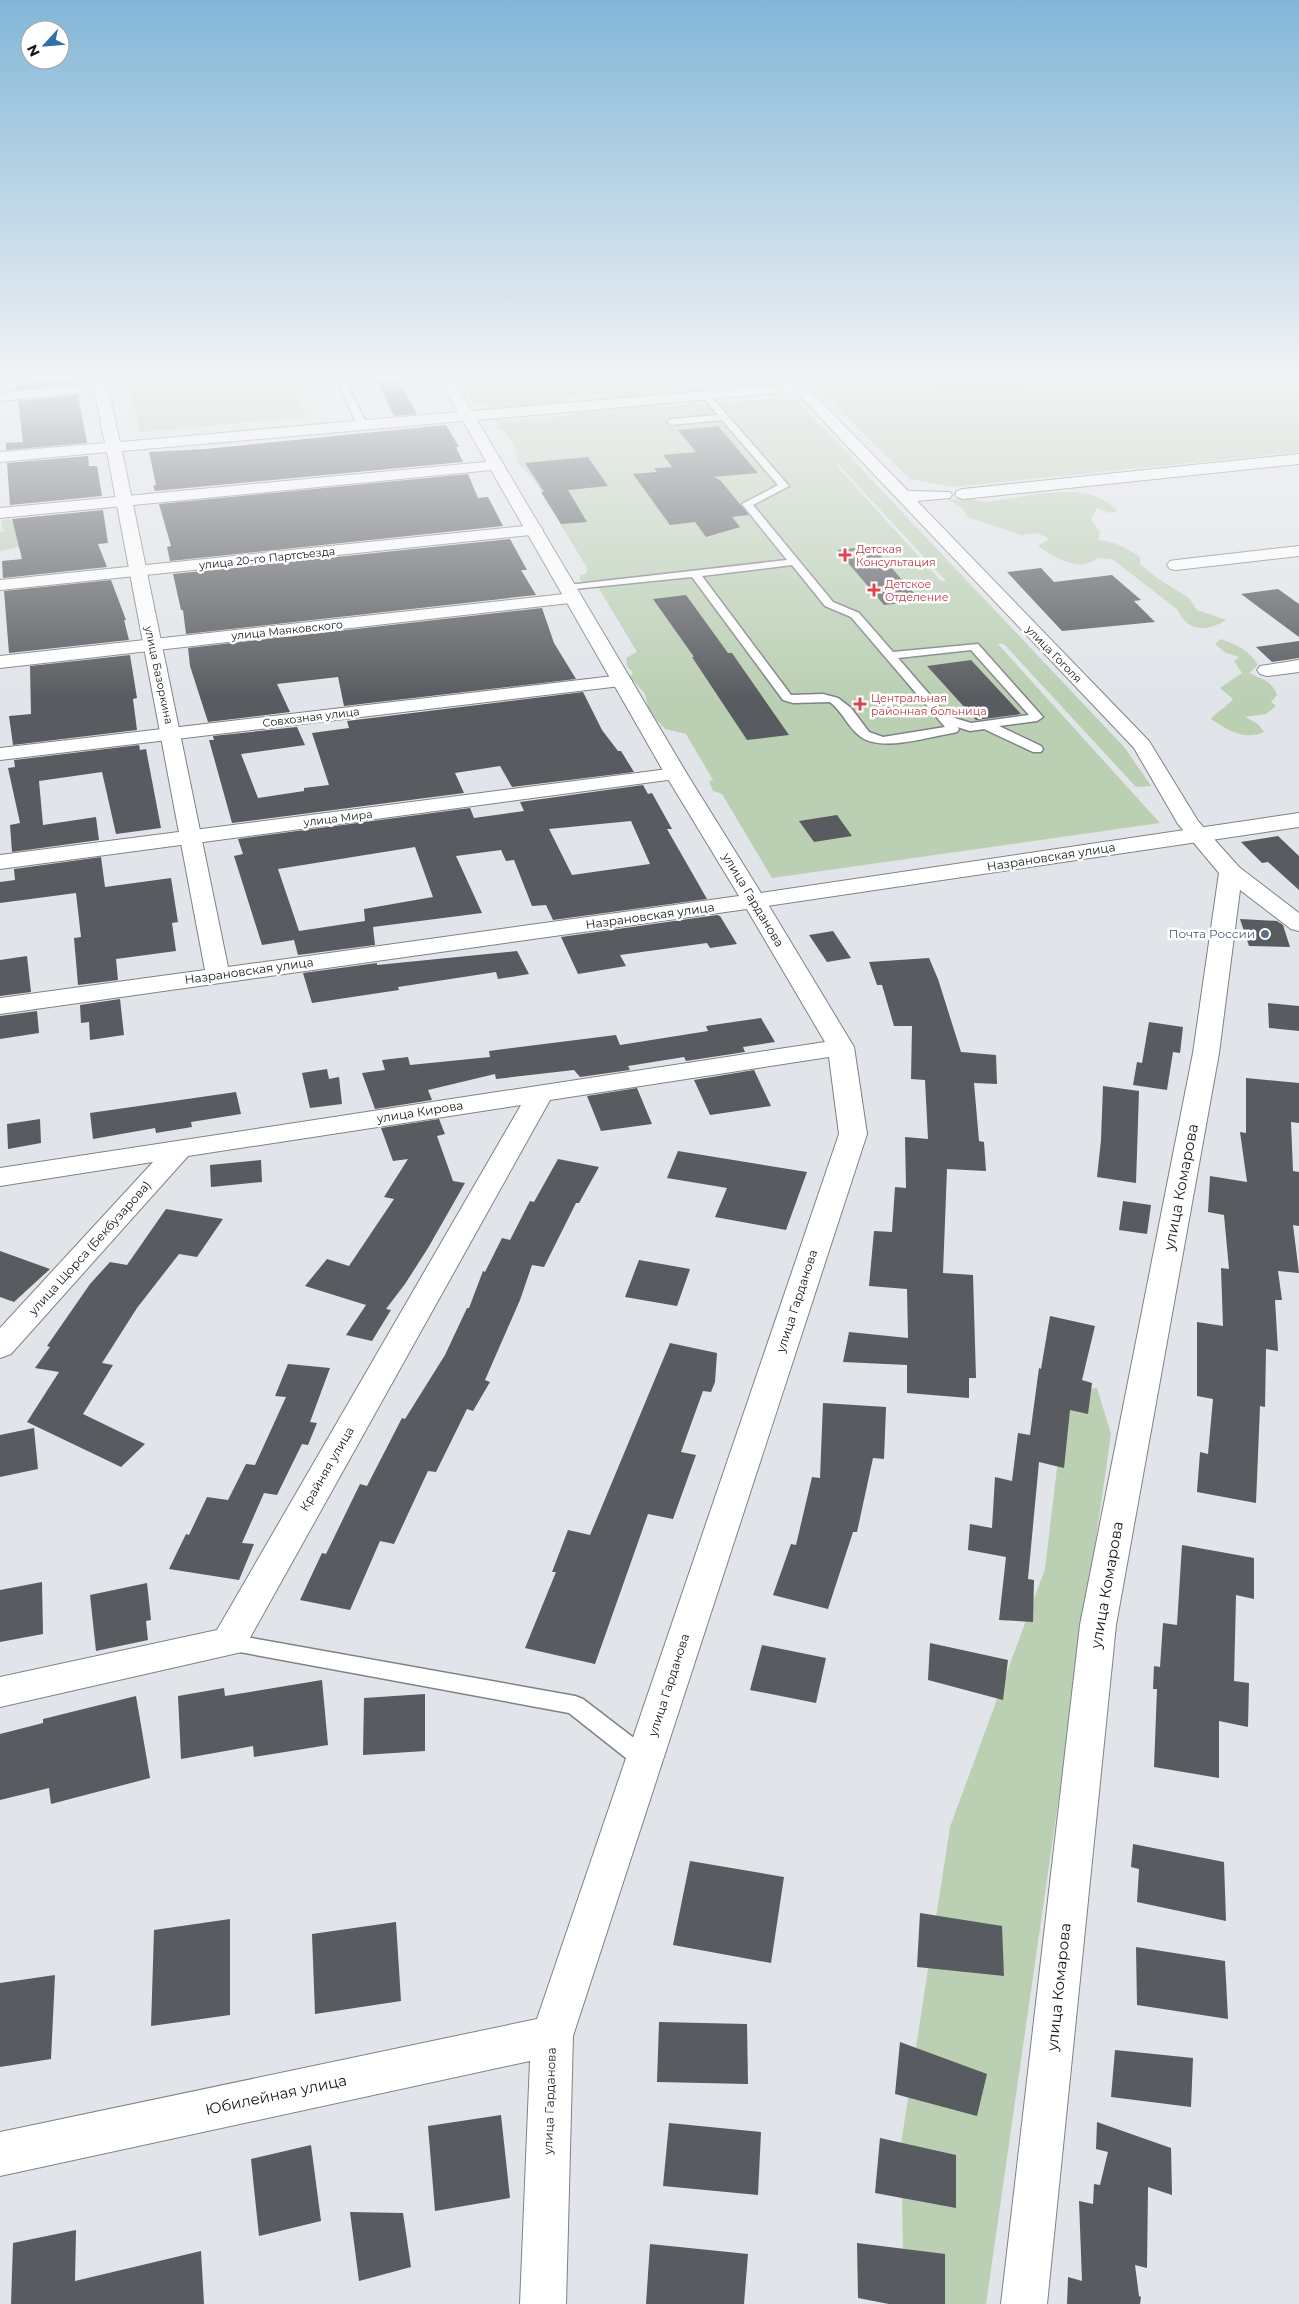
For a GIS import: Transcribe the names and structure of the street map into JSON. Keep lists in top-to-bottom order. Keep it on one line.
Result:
{"streets":{"street":["улица 20-го Партсъезда","улица Маяковского","улица Гоголя","улица Базоркина","Совхозная улица","улица Мира","Назрановская улица","улица Гарданова","улица Кирова","улица Комарова","улица Щорса (Бекбузарова)","Крайняя улица","Юбилейная улица"]},"crossings":[["улица 20-го Партсъезда","улица Базоркина"],["улица 20-го Партсъезда","улица Гарданова"],["улица Маяковского","улица Базоркина"],["улица Маяковского","улица Гарданова"],["улица Гоголя","Назрановская улица"],["улица Гоголя","улица Комарова"],["улица Базоркина","Совхозная улица"],["улица Базоркина","улица Мира"],["улица Базоркина","Назрановская улица"],["Совхозная улица","улица Гарданова"],["улица Мира","улица Гарданова"],["Назрановская улица","улица Гарданова"],["улица Гарданова","улица Кирова"],["улица Гарданова","Юбилейная улица"],["улица Кирова","улица Щорса (Бекбузарова)"],["улица Кирова","Крайняя улица"]],"places":{"health":["Детская Консультация","Детское Отделение","Центральная районная больница"],"other":["Почта России"]},"north":"bottom left"}
